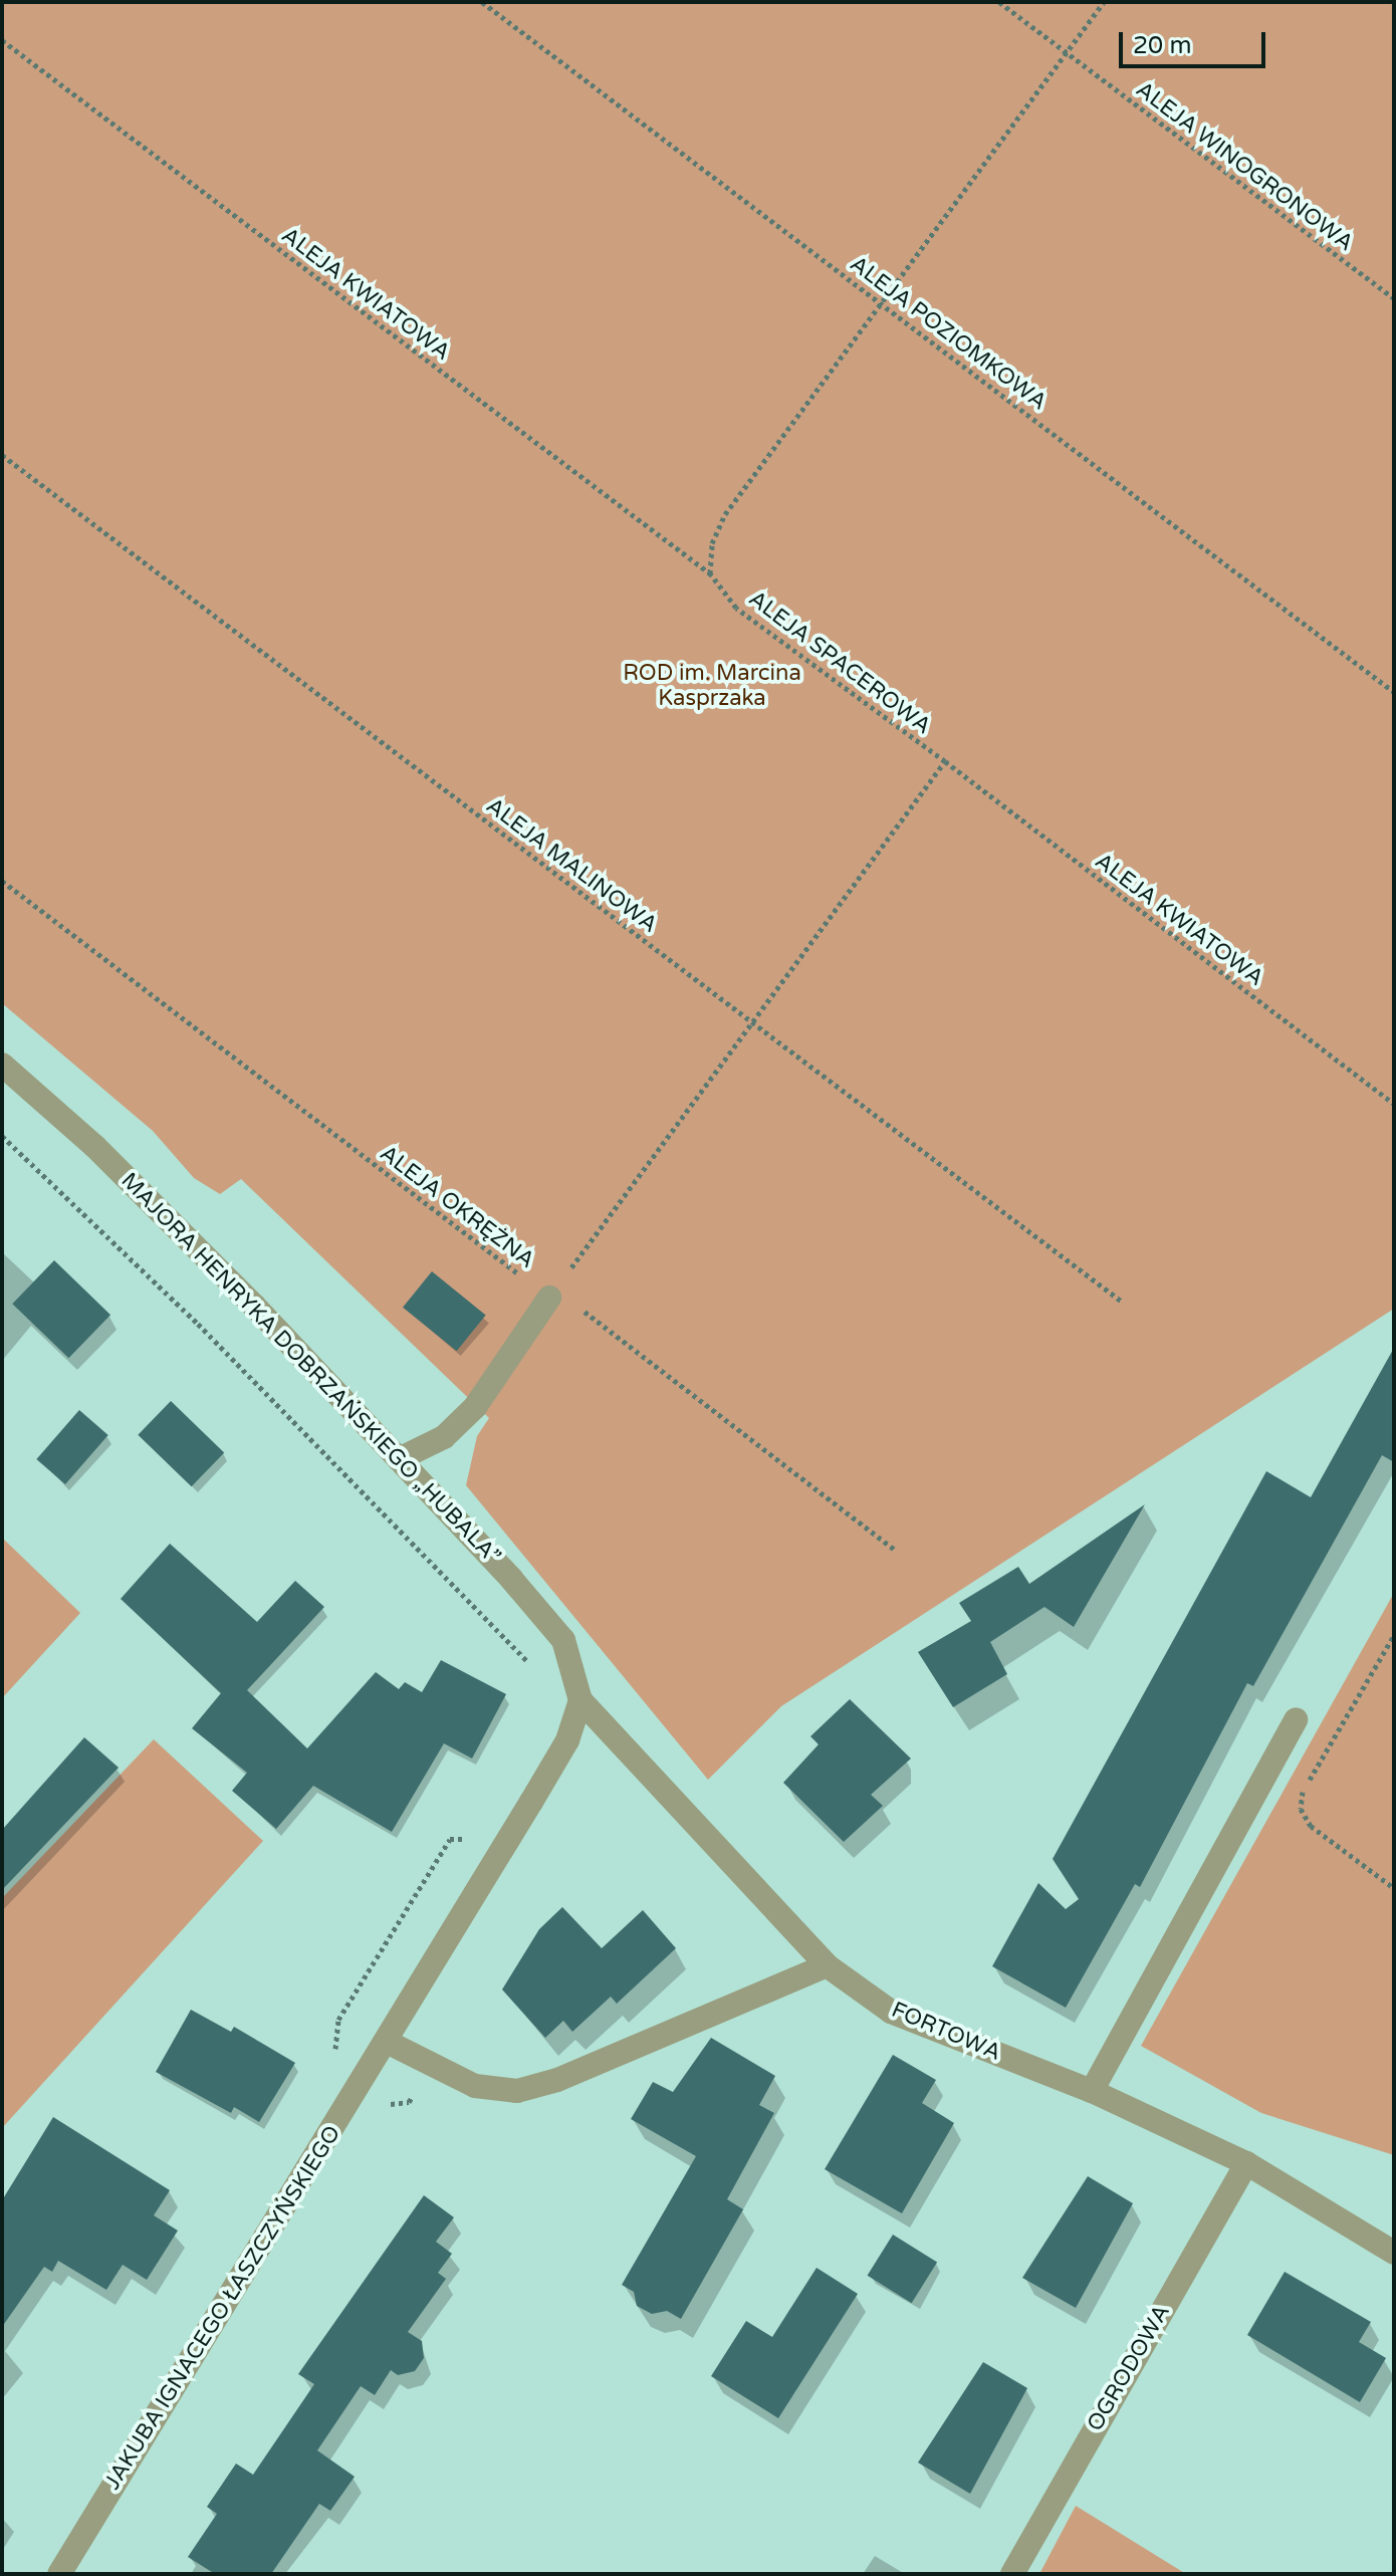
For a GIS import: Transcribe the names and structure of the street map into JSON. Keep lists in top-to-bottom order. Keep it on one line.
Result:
{"streets":{"street":["MAJORA HENRYKA DOBRZAŃSKIEGO „HUBALA”","FORTOWA","JAKUBA IGNACEGO ŁASZCZYŃSKIEGO","OGRODOWA"],"path":["ALEJA WINOGRONOWA","ALEJA KWIATOWA","ALEJA POZIOMKOWA","ALEJA SPACEROWA","ALEJA MALINOWA","ALEJA OKRĘŻNA"]},"crossings":[["ALEJA KWIATOWA","ALEJA SPACEROWA"],["ALEJA SPACEROWA","ALEJA MALINOWA"],["ALEJA SPACEROWA","ALEJA OKRĘŻNA"],["MAJORA HENRYKA DOBRZAŃSKIEGO „HUBALA”","FORTOWA"],["MAJORA HENRYKA DOBRZAŃSKIEGO „HUBALA”","JAKUBA IGNACEGO ŁASZCZYŃSKIEGO"],["FORTOWA","JAKUBA IGNACEGO ŁASZCZYŃSKIEGO"],["FORTOWA","OGRODOWA"]],"parks":["ROD im. Marcina Kasprzaka"],"scale_bar":"20 m"}
